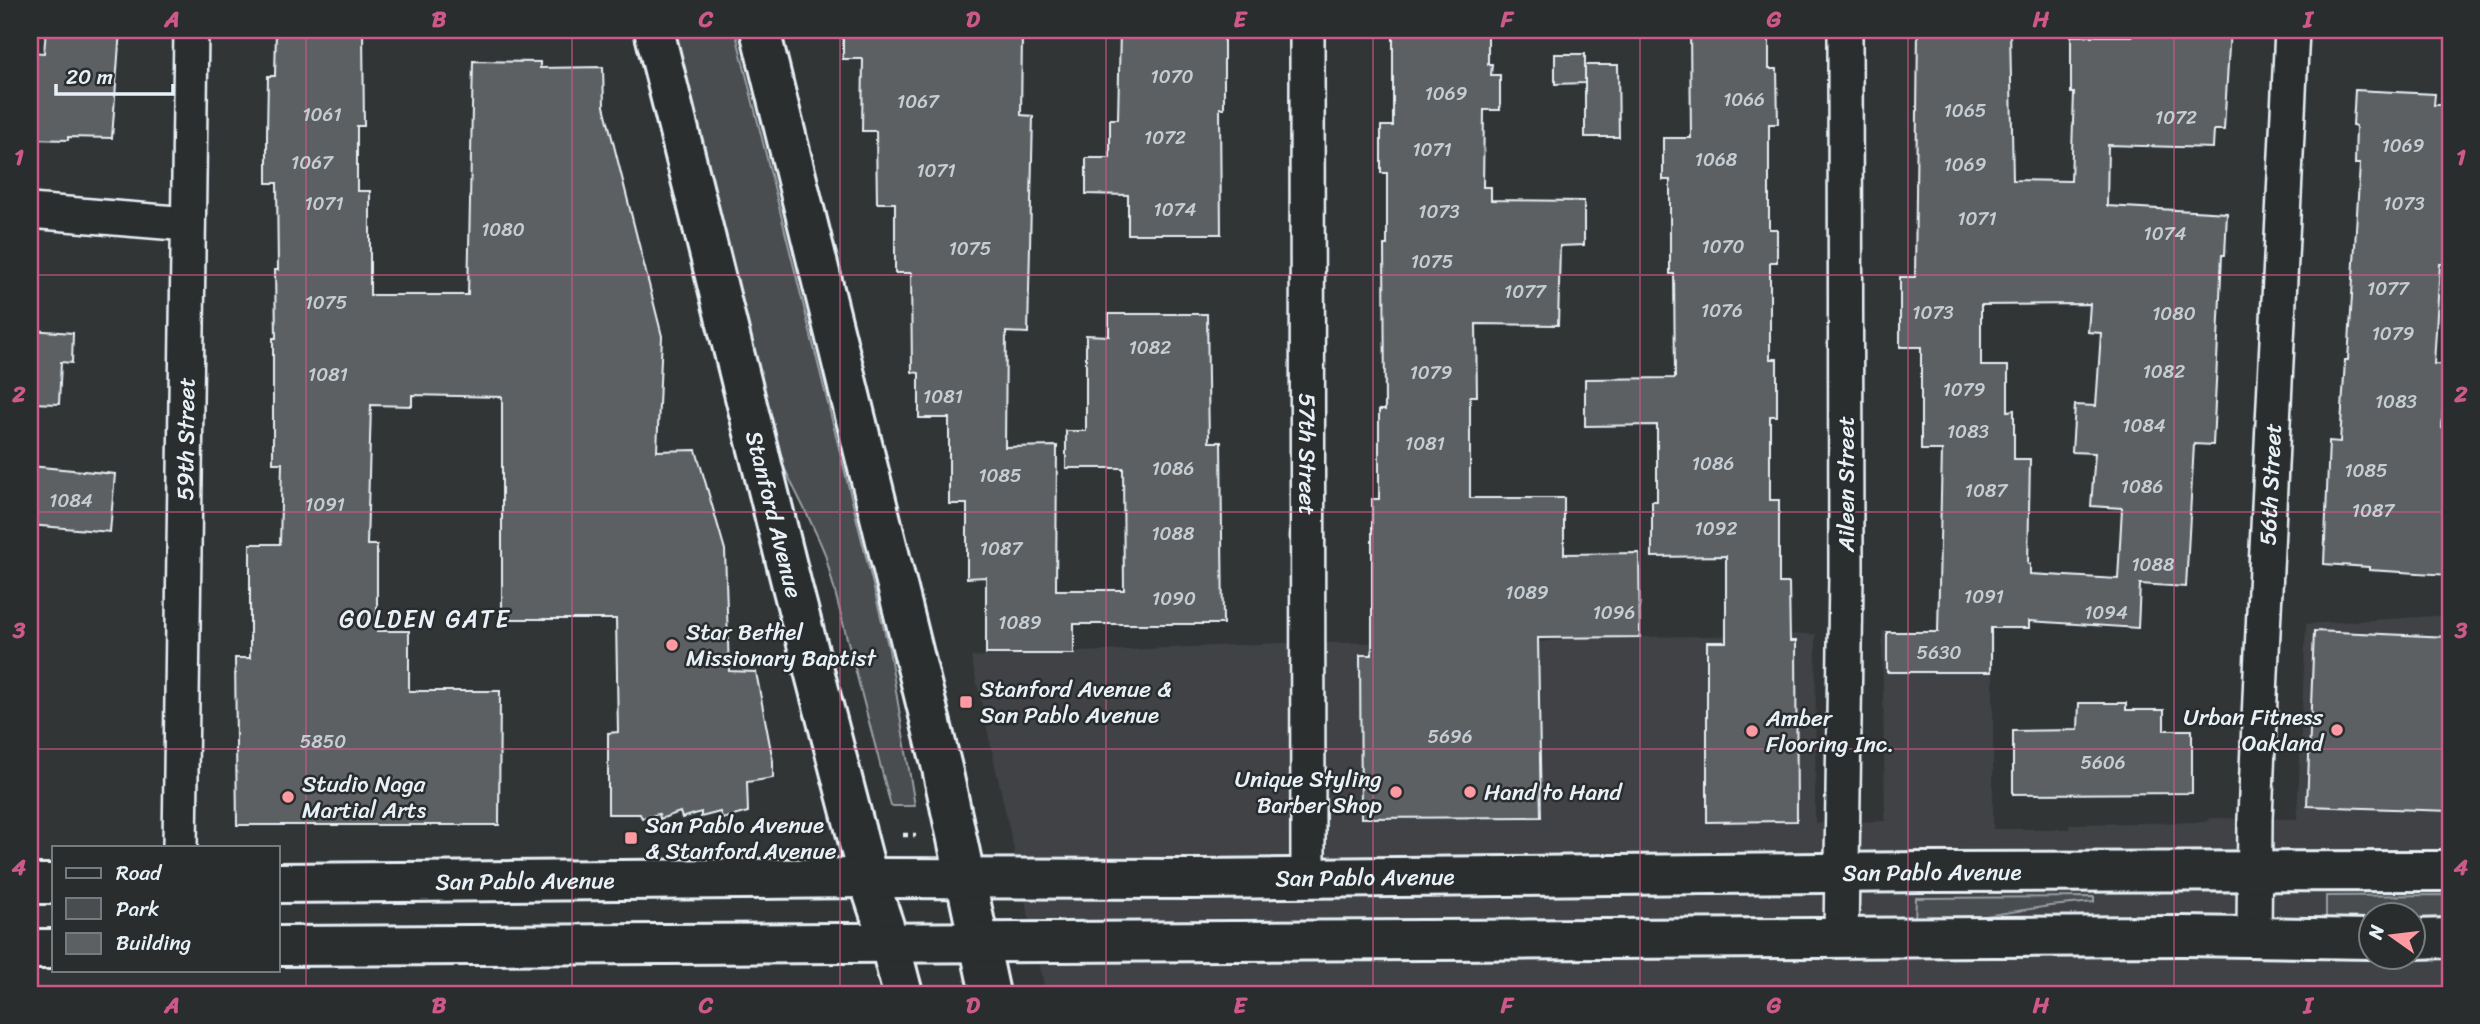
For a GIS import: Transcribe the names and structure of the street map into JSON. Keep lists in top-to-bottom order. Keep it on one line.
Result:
{"streets":{"main road":["Stanford Avenue","San Pablo Avenue"],"street":["59th Street","57th Street","56th Street","Aileen Street"]},"crossings":[["57th Street","San Pablo Avenue"],["56th Street","San Pablo Avenue"],["Aileen Street","San Pablo Avenue"],["Stanford Avenue","San Pablo Avenue"]],"districts":["GOLDEN GATE"],"places":{"other":["Star Bethel Missionary Baptist","Urban Fitness Oakland","Amber Flooring Inc.","Unique Styling Barber Shop","Hand to Hand","Studio Naga Martial Arts"],"transit":["Stanford Avenue & San Pablo Avenue","San Pablo Avenue & Stanford Avenue"]},"house_numbers":["1070","1069","1066","1067","1065","1061","1072","1072","1069","1071","1068","1067","1069","1071","1071","1073","1074","1073","1071","1080","1074","1070","1075","1075","1077","1077","1075","1076","1073","1080","1079","1082","1082","1079","1081","1079","1081","1083","1084","1083","1081","1086","1086","1085","1085","1086","1087","1084","1091","1087","1092","1088","1087","1088","1089","1091","1090","1096","1094","1089","5630","5696","5850","5606"],"legend":["Road","Park","Building"],"scale_bar":"20 m","north":"left","grid":{"columns":["A","B","C","D","E","F","G","H","I"],"rows":["1","2","3","4"]}}
